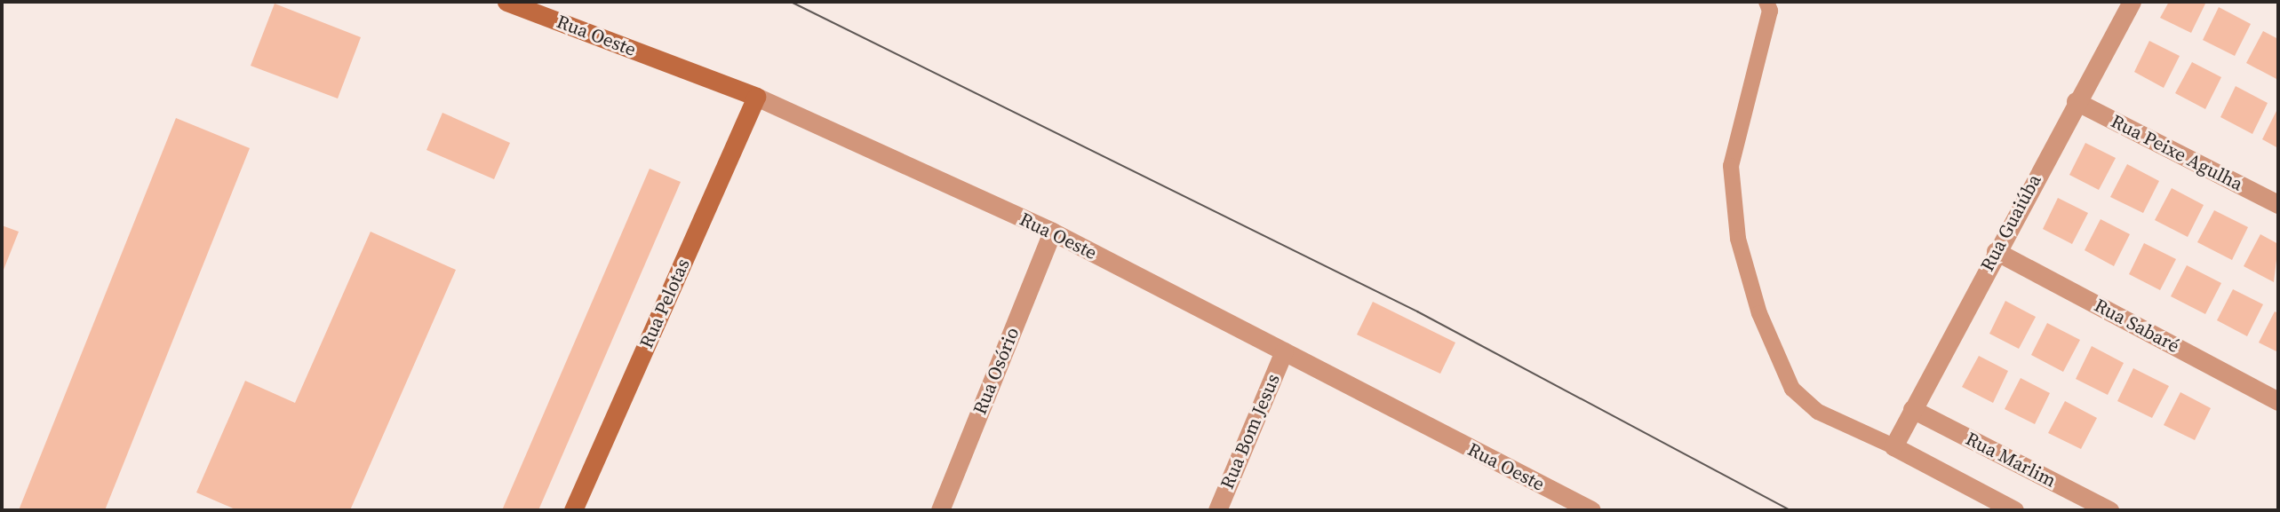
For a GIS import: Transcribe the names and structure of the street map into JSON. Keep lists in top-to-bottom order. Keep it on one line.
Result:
{"streets":{"street":["Rua Oeste","Rua Peixe Agulha","Rua Guaiúba","Rua Pelotas","Rua Sabaré","Rua Osório","Rua Bom Jesus","Rua Marlim"]},"crossings":[["Rua Oeste","Rua Pelotas"],["Rua Oeste","Rua Osório"],["Rua Oeste","Rua Bom Jesus"],["Rua Peixe Agulha","Rua Guaiúba"],["Rua Guaiúba","Rua Sabaré"],["Rua Guaiúba","Rua Marlim"]]}
